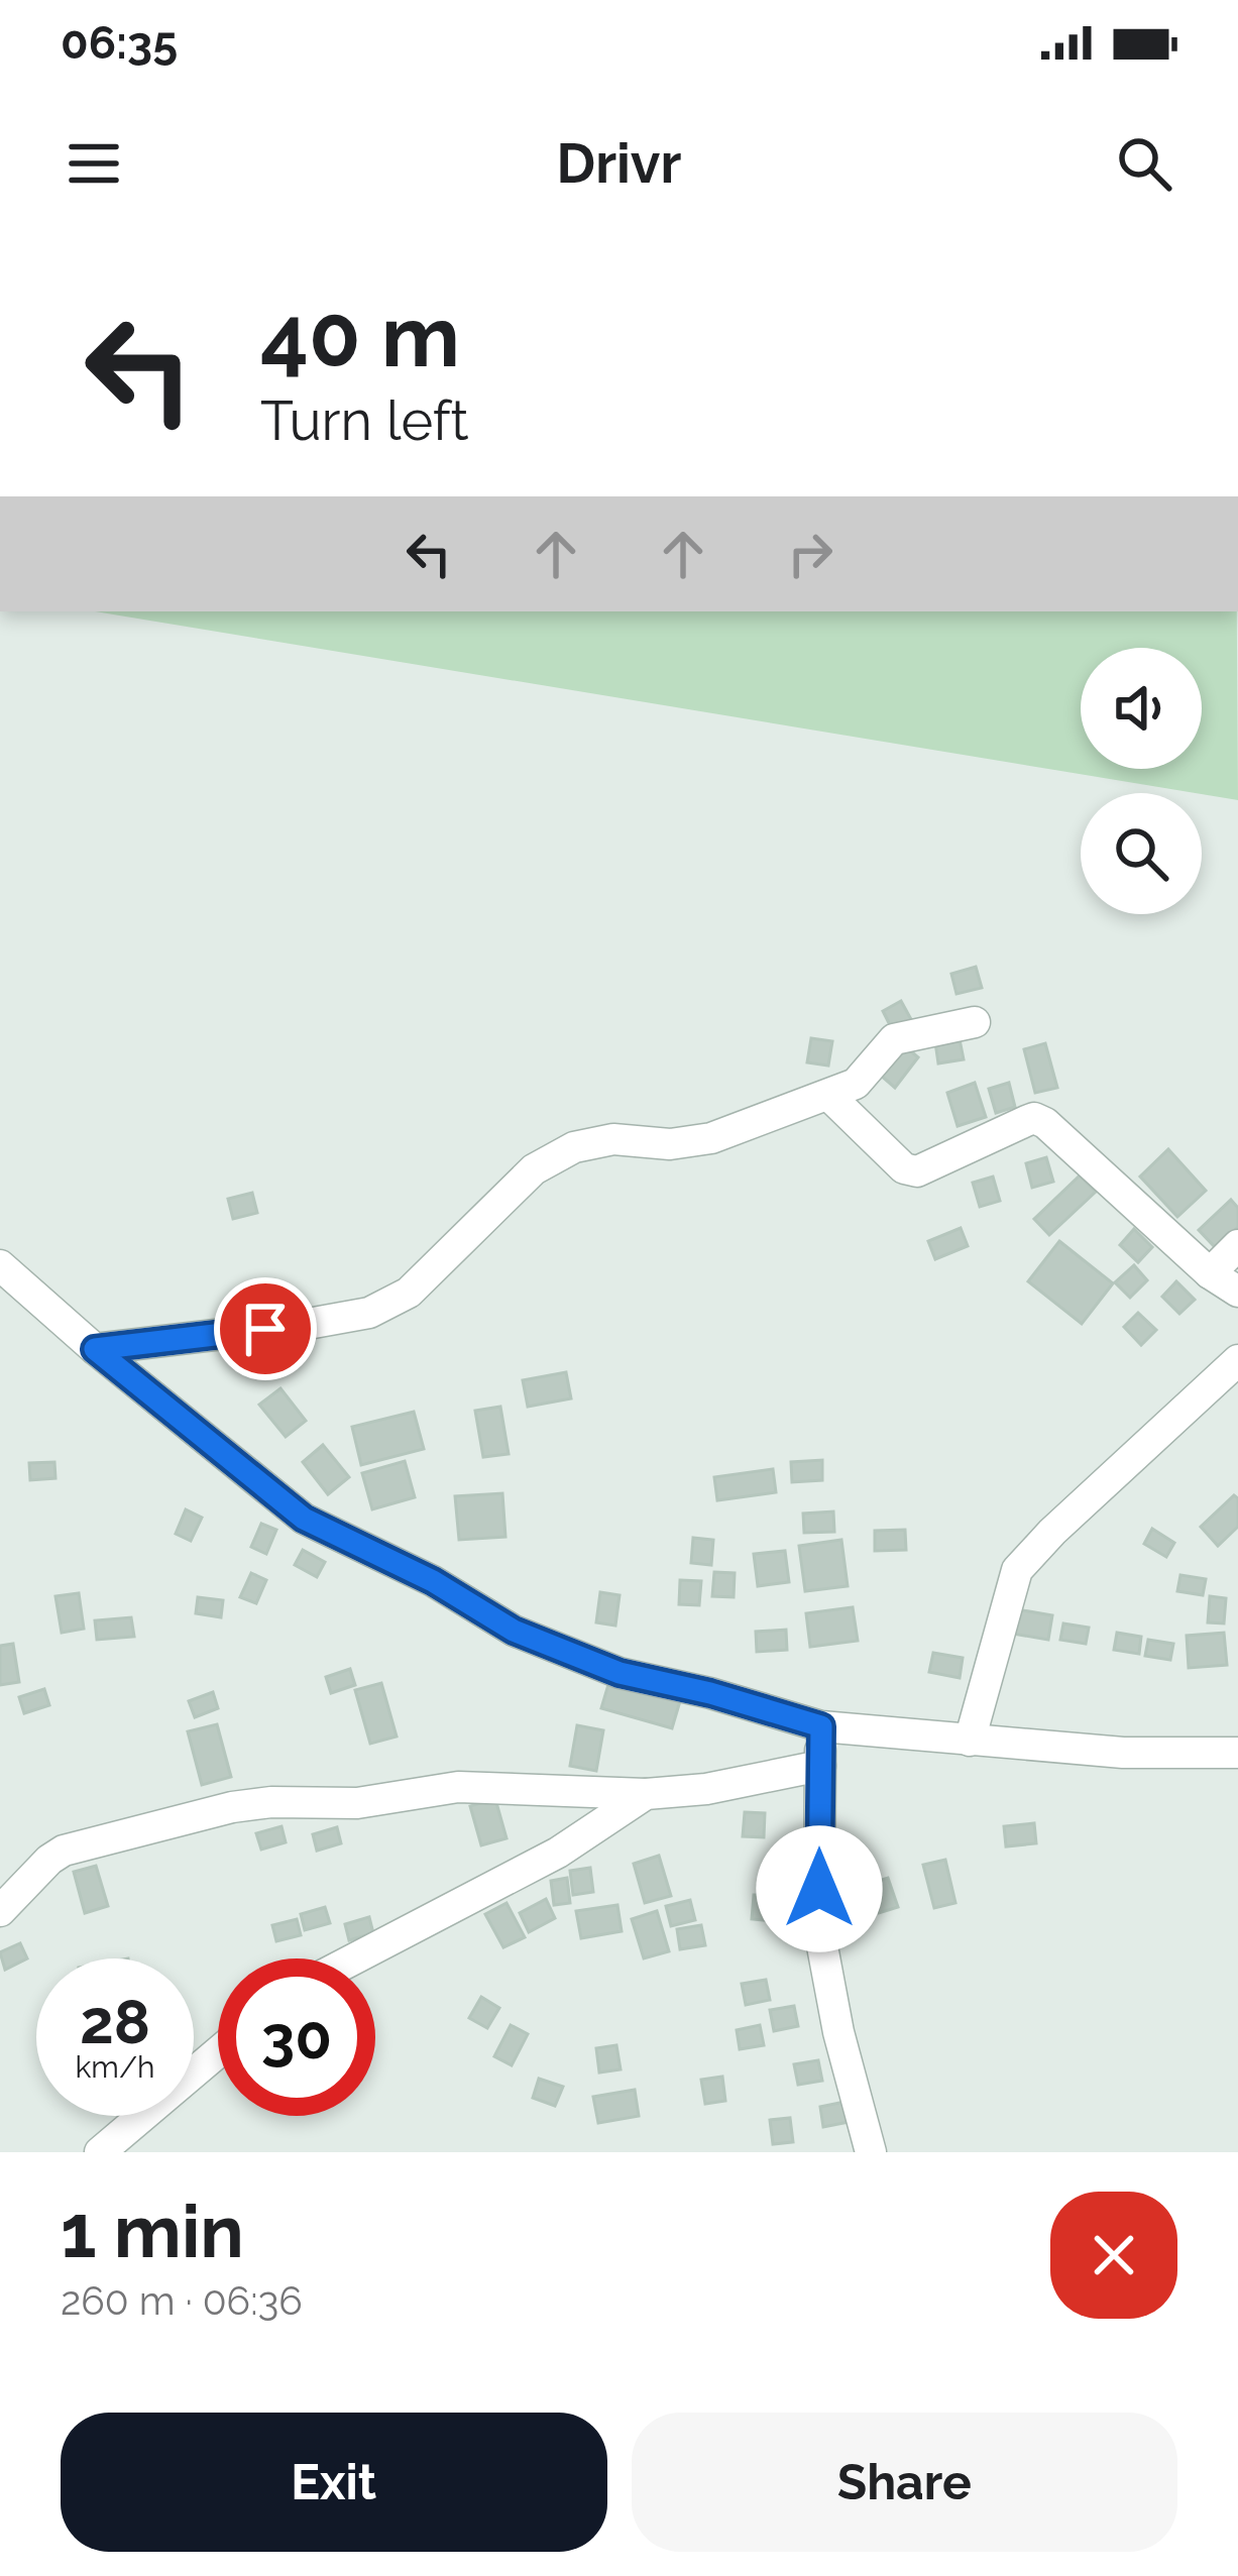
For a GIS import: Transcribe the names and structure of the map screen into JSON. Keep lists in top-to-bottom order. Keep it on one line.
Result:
{"page":{"status":"06:35","header":"Drivr","turn":["40 m","Turn left"],"speed":"28 km/h","limit":"30","heading":["1 min","260 m · 06:36"],"buttons":["Exit","Share"]}}
